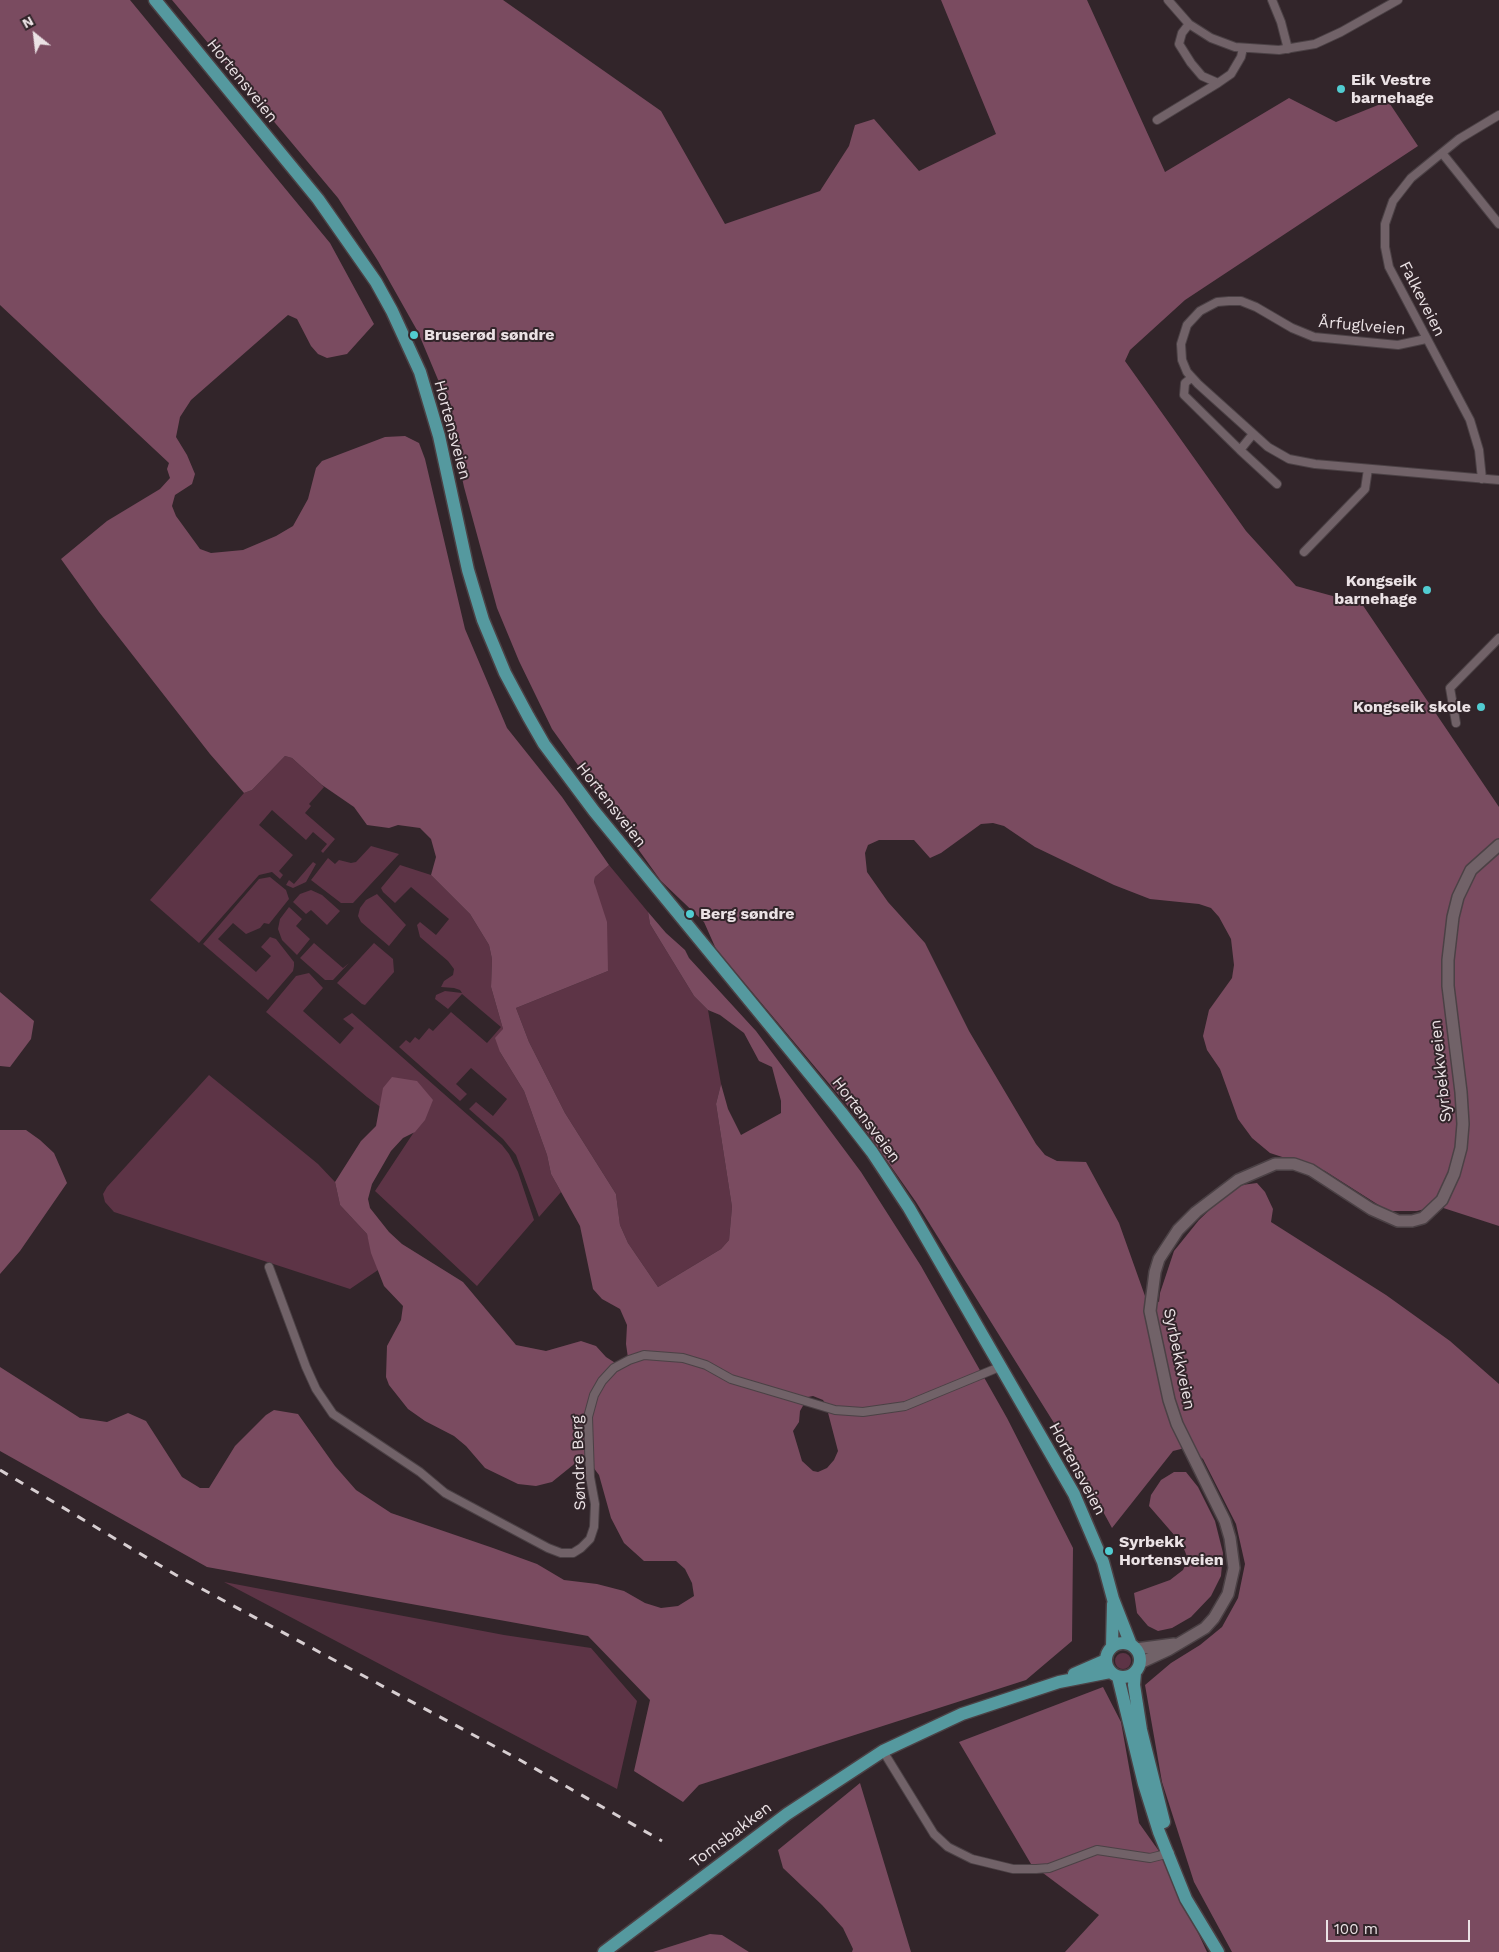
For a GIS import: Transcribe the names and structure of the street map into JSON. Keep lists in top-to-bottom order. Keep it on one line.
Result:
{"streets":{"main road":["Hortensveien","Syrbekkveien","Tomsbakken"],"street":["Falkeveien","Årfuglveien","Søndre Berg"]},"crossings":[["Hortensveien","Syrbekkveien"],["Hortensveien","Søndre Berg"],["Hortensveien","Tomsbakken"],["Falkeveien","Årfuglveien"],["Syrbekkveien","Tomsbakken"]],"places":["Eik Vestre barnehage","Bruserød søndre","Kongseik barnehage","Kongseik skole","Berg søndre","Syrbekk Hortensveien"],"scale_bar":"100 m","north":"top left"}
